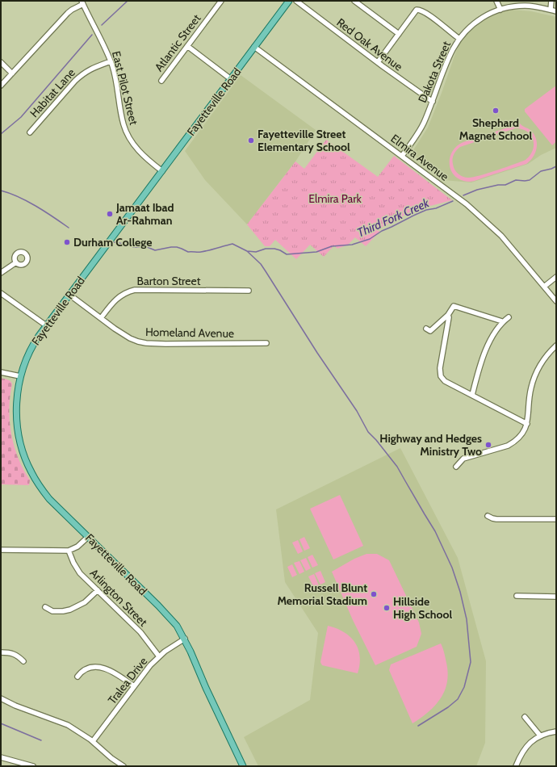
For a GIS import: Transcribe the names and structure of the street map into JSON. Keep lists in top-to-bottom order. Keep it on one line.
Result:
{"streets":{"main road":["Fayetteville Road"],"street":["Atlantic Street","Red Oak Avenue","Dakota Street","East Pilot Street","Habitat Lane","Elmira Avenue","Barton Street","Homeland Avenue","Arlington Street","Tralea Drive"]},"crossings":[["Red Oak Avenue","Dakota Street"],["Dakota Street","Elmira Avenue"],["East Pilot Street","Habitat Lane"],["East Pilot Street","Fayetteville Road"],["Fayetteville Road","Elmira Avenue"],["Fayetteville Road","Homeland Avenue"],["Fayetteville Road","Tralea Drive"],["Barton Street","Homeland Avenue"],["Arlington Street","Tralea Drive"]],"water":["Third Fork Creek"],"parks":["Elmira Park"],"places":["Shephard Magnet School","Fayetteville Street Elementary School","Jamaat Ibad Ar-Rahman","Durham College","Highway and Hedges Ministry Two","Russell Blunt Memorial Stadium","Hillside High School"]}
